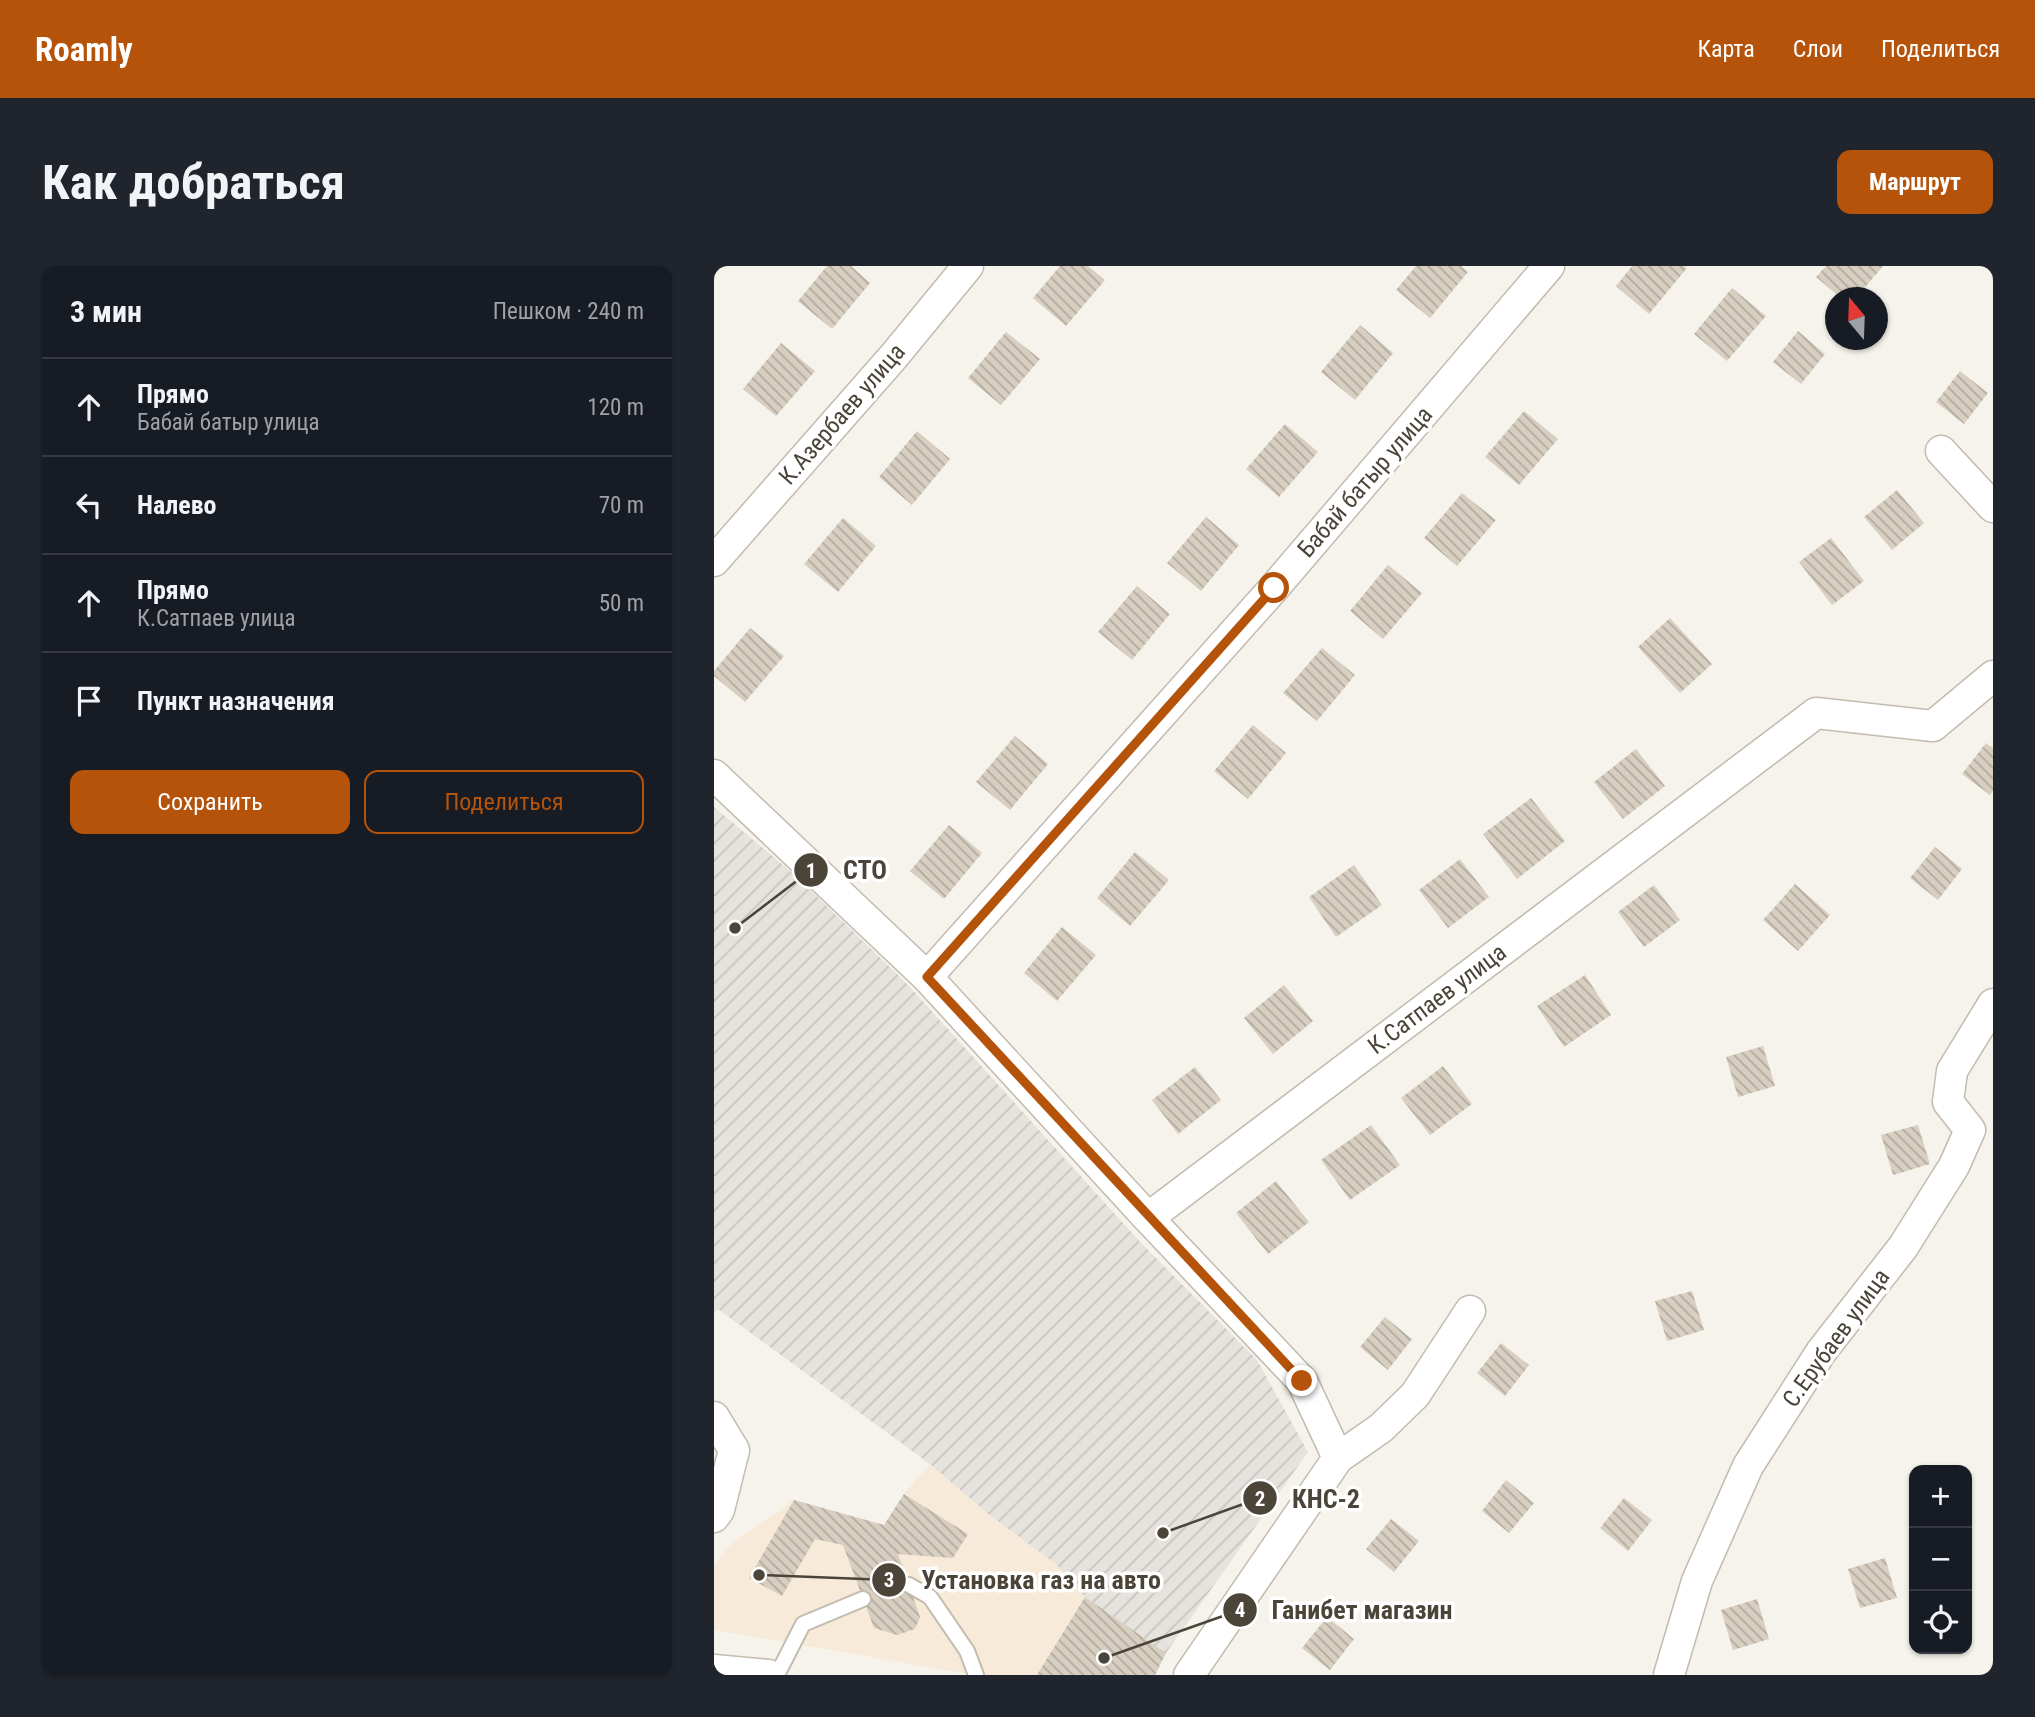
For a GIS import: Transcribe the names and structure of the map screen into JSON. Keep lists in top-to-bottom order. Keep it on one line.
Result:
{"streets":{"street":["К.Азербаев улица","Бабай батыр улица","К.Сатпаев улица","С.Ерубаев улица"]},"places":["СТО","КНС-2","Установка газ на авто","Ганибет магазин"],"north":"top","page":{"header":"Roamly","nav":["Карта","Слои","Поделиться"],"buttons":["Маршрут",["Сохранить","Поделиться"]],"title":"Как добраться","heading":["3 мин","Пешком · 240 m"],"list":[["Прямо","Бабай батыр улица","120 m"],["Налево","70 m"],["Прямо","К.Сатпаев улица","50 m"],"Пункт назначения"],"map_buttons":["+","−"]}}
